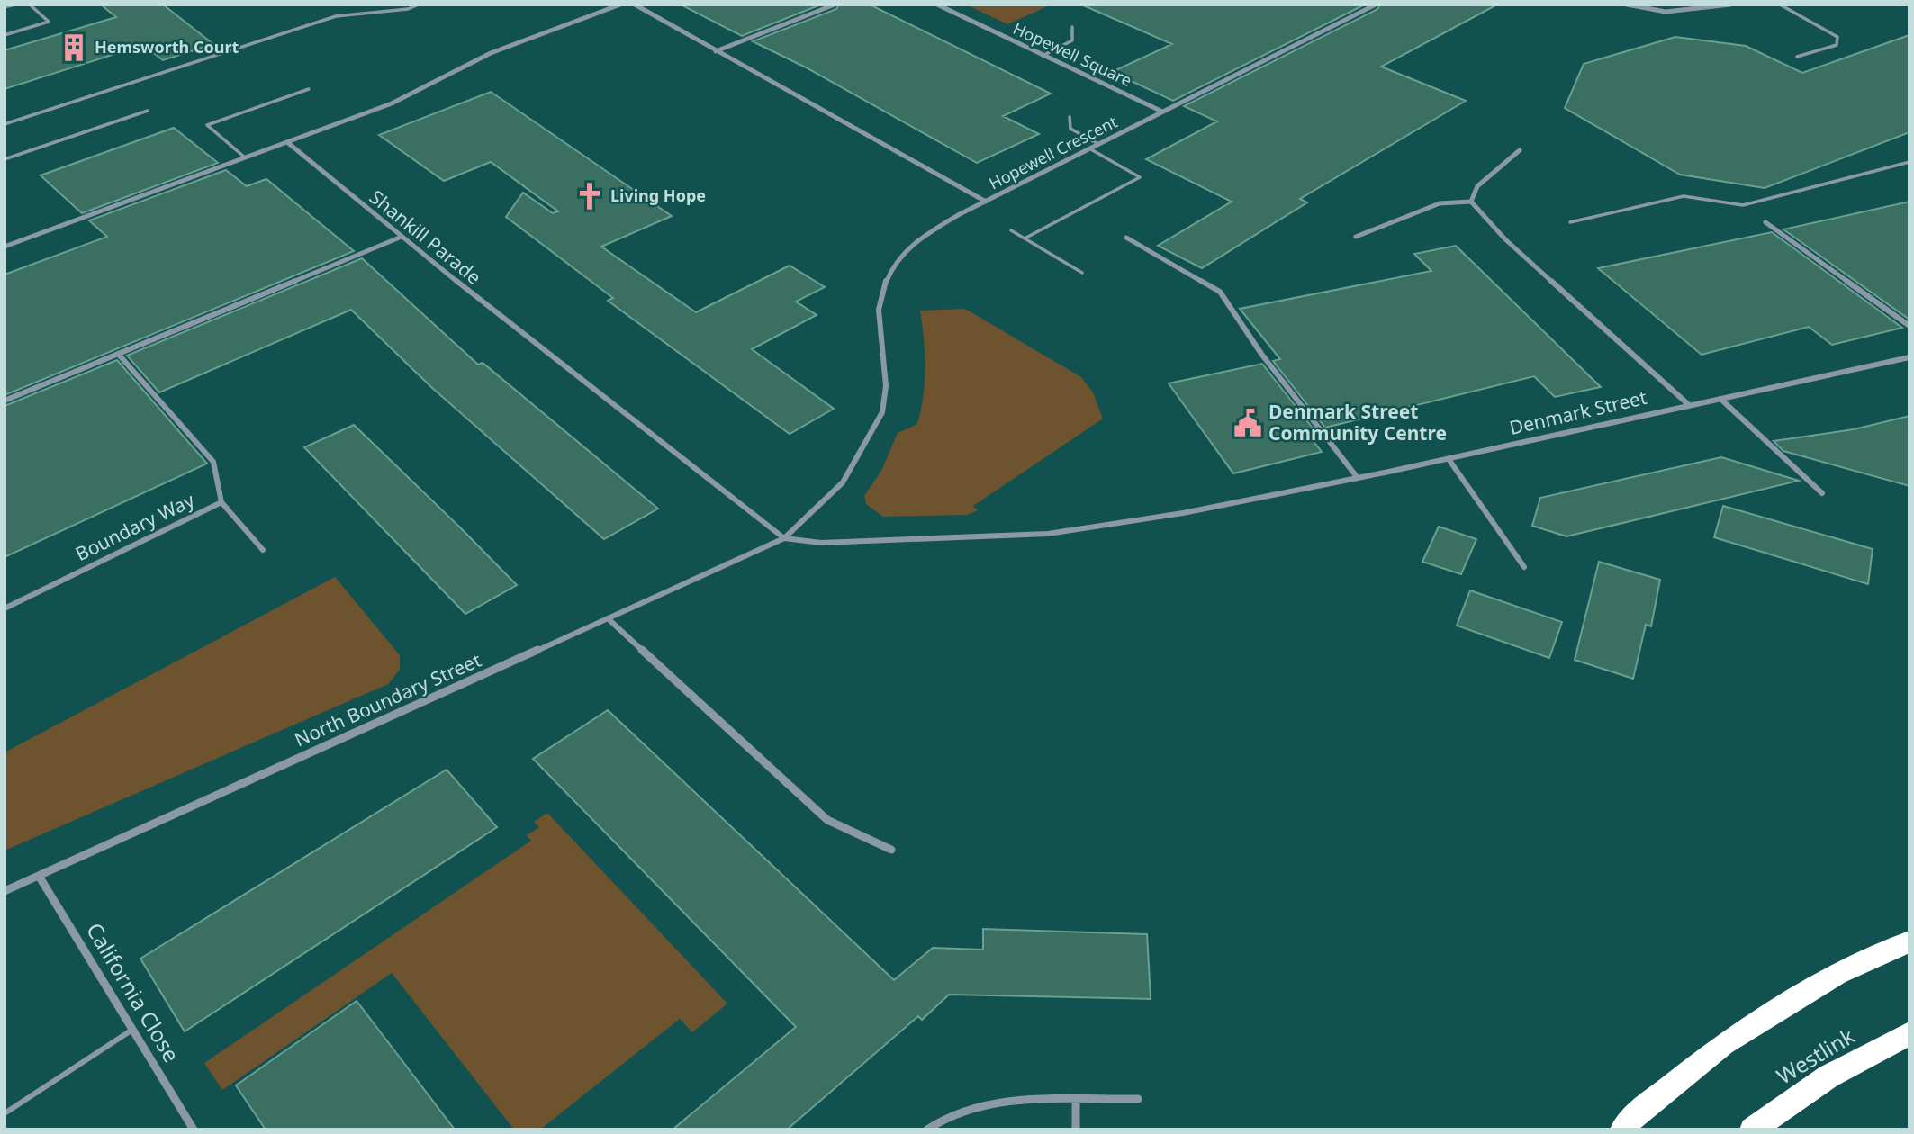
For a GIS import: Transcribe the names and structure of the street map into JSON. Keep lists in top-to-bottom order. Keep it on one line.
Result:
{"streets":{"highway":["Westlink"],"street":["Hopewell Square","Hopewell Crescent","Shankill Parade","Denmark Street","Boundary Way","North Boundary Street","California Close"]},"crossings":[["Hopewell Square","Hopewell Crescent"],["Shankill Parade","Denmark Street"],["Shankill Parade","North Boundary Street"],["Denmark Street","North Boundary Street"],["North Boundary Street","California Close"]],"places":{"building":["Hemsworth Court"],"church":["Living Hope"],"public building":["Denmark Street Community Centre"]}}
